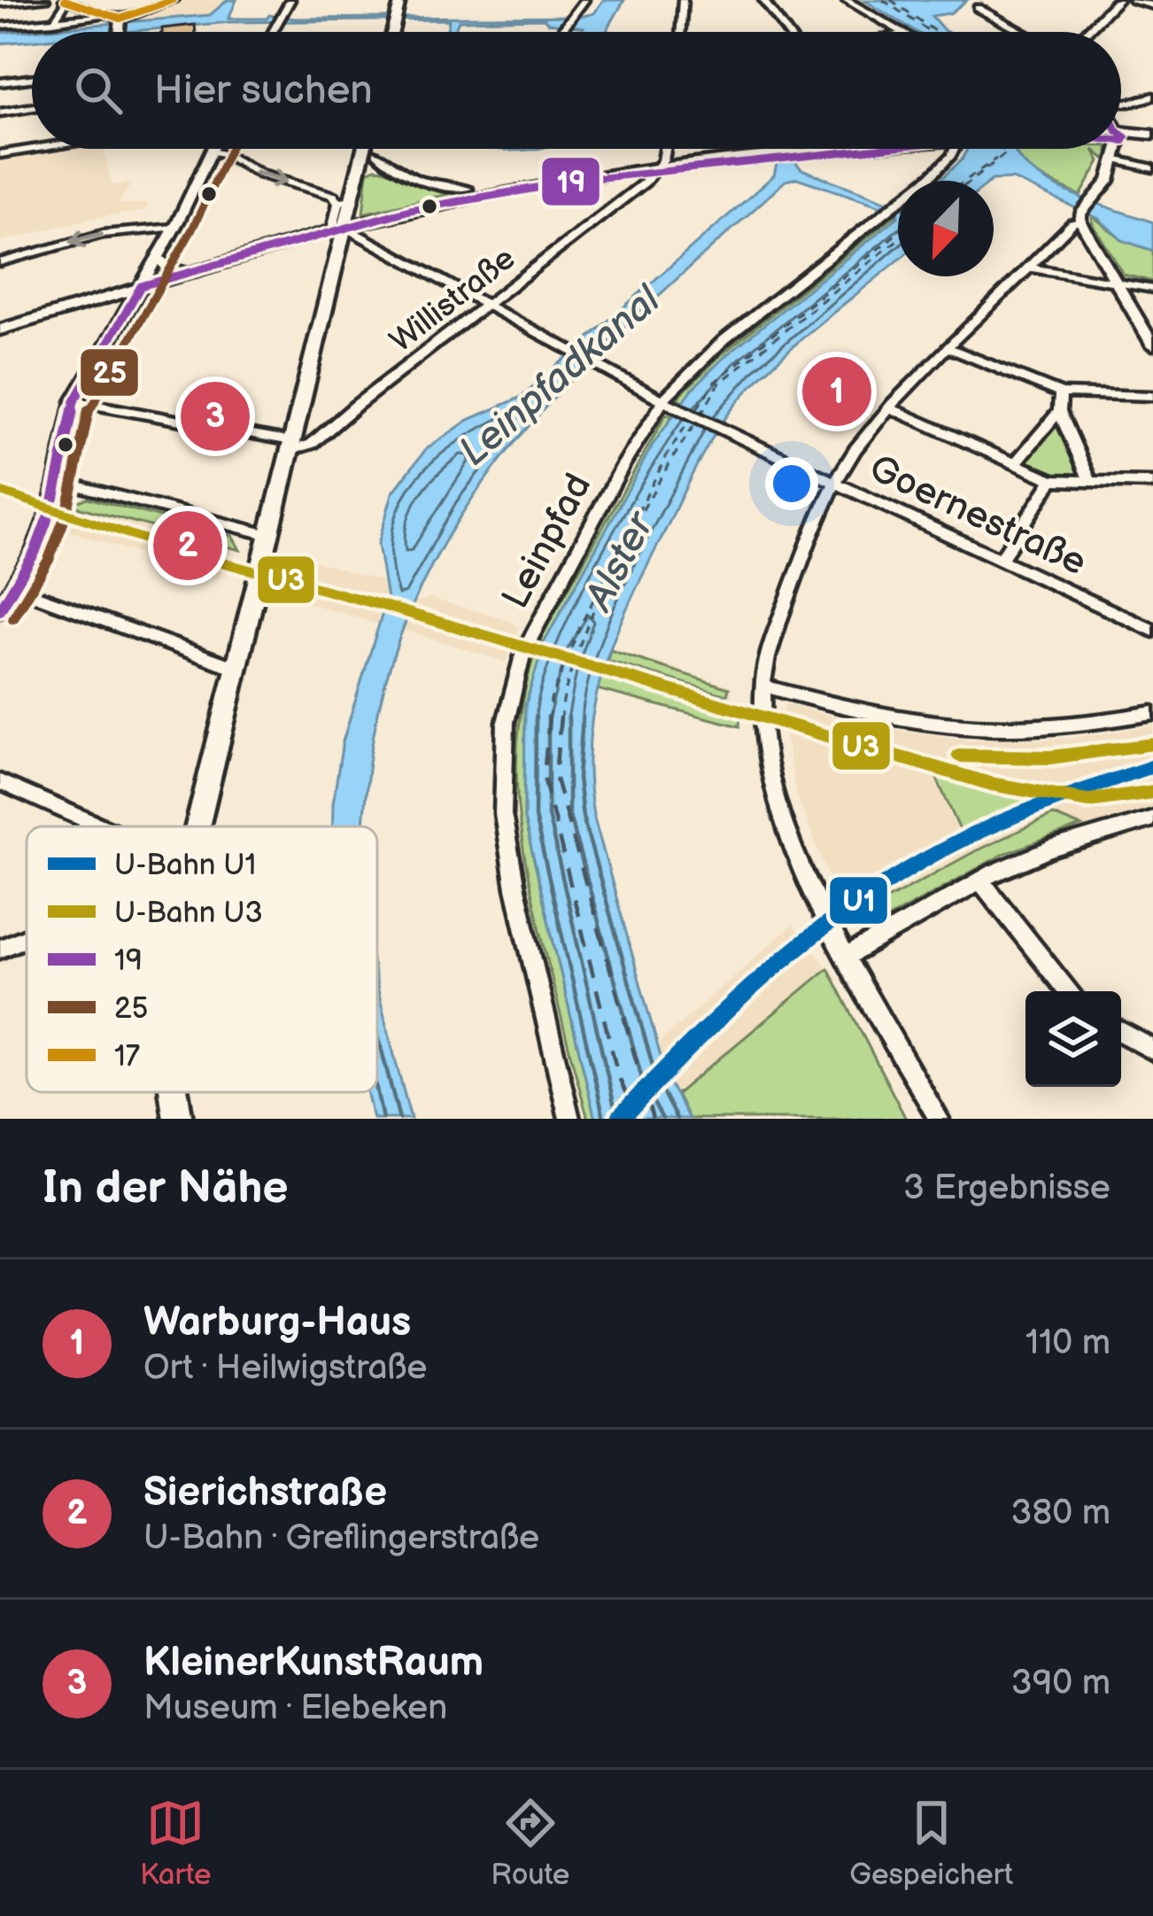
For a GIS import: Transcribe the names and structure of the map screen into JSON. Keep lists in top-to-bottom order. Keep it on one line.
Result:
{"streets":{"street":["Willistraße","Goernestraße","Leinpfad"]},"crossings":[["Willistraße","Goernestraße"],["Goernestraße","Leinpfad"]],"water":["Leinpfadkanal","Alster"],"lines":["transit line 17","transit line 19","transit line 25","metro line U3","metro line U1"],"legend":["U-Bahn U1","U-Bahn U3","19","25","17"],"north":"bottom left","page":{"search":"Hier suchen","pins":["1","3","2"],"heading":["In der Nähe","3 Ergebnisse"],"list":[{"mark":"1","name":"Warburg-Haus","note":"Ort · Heilwigstraße","value":"110 m"},{"mark":"2","name":"Sierichstraße","note":"U-Bahn · Greflingerstraße","value":"380 m"},{"mark":"3","name":"KleinerKunstRaum","note":"Museum · Elebeken","value":"390 m"}],"nav":["Karte","Route","Gespeichert"]}}
